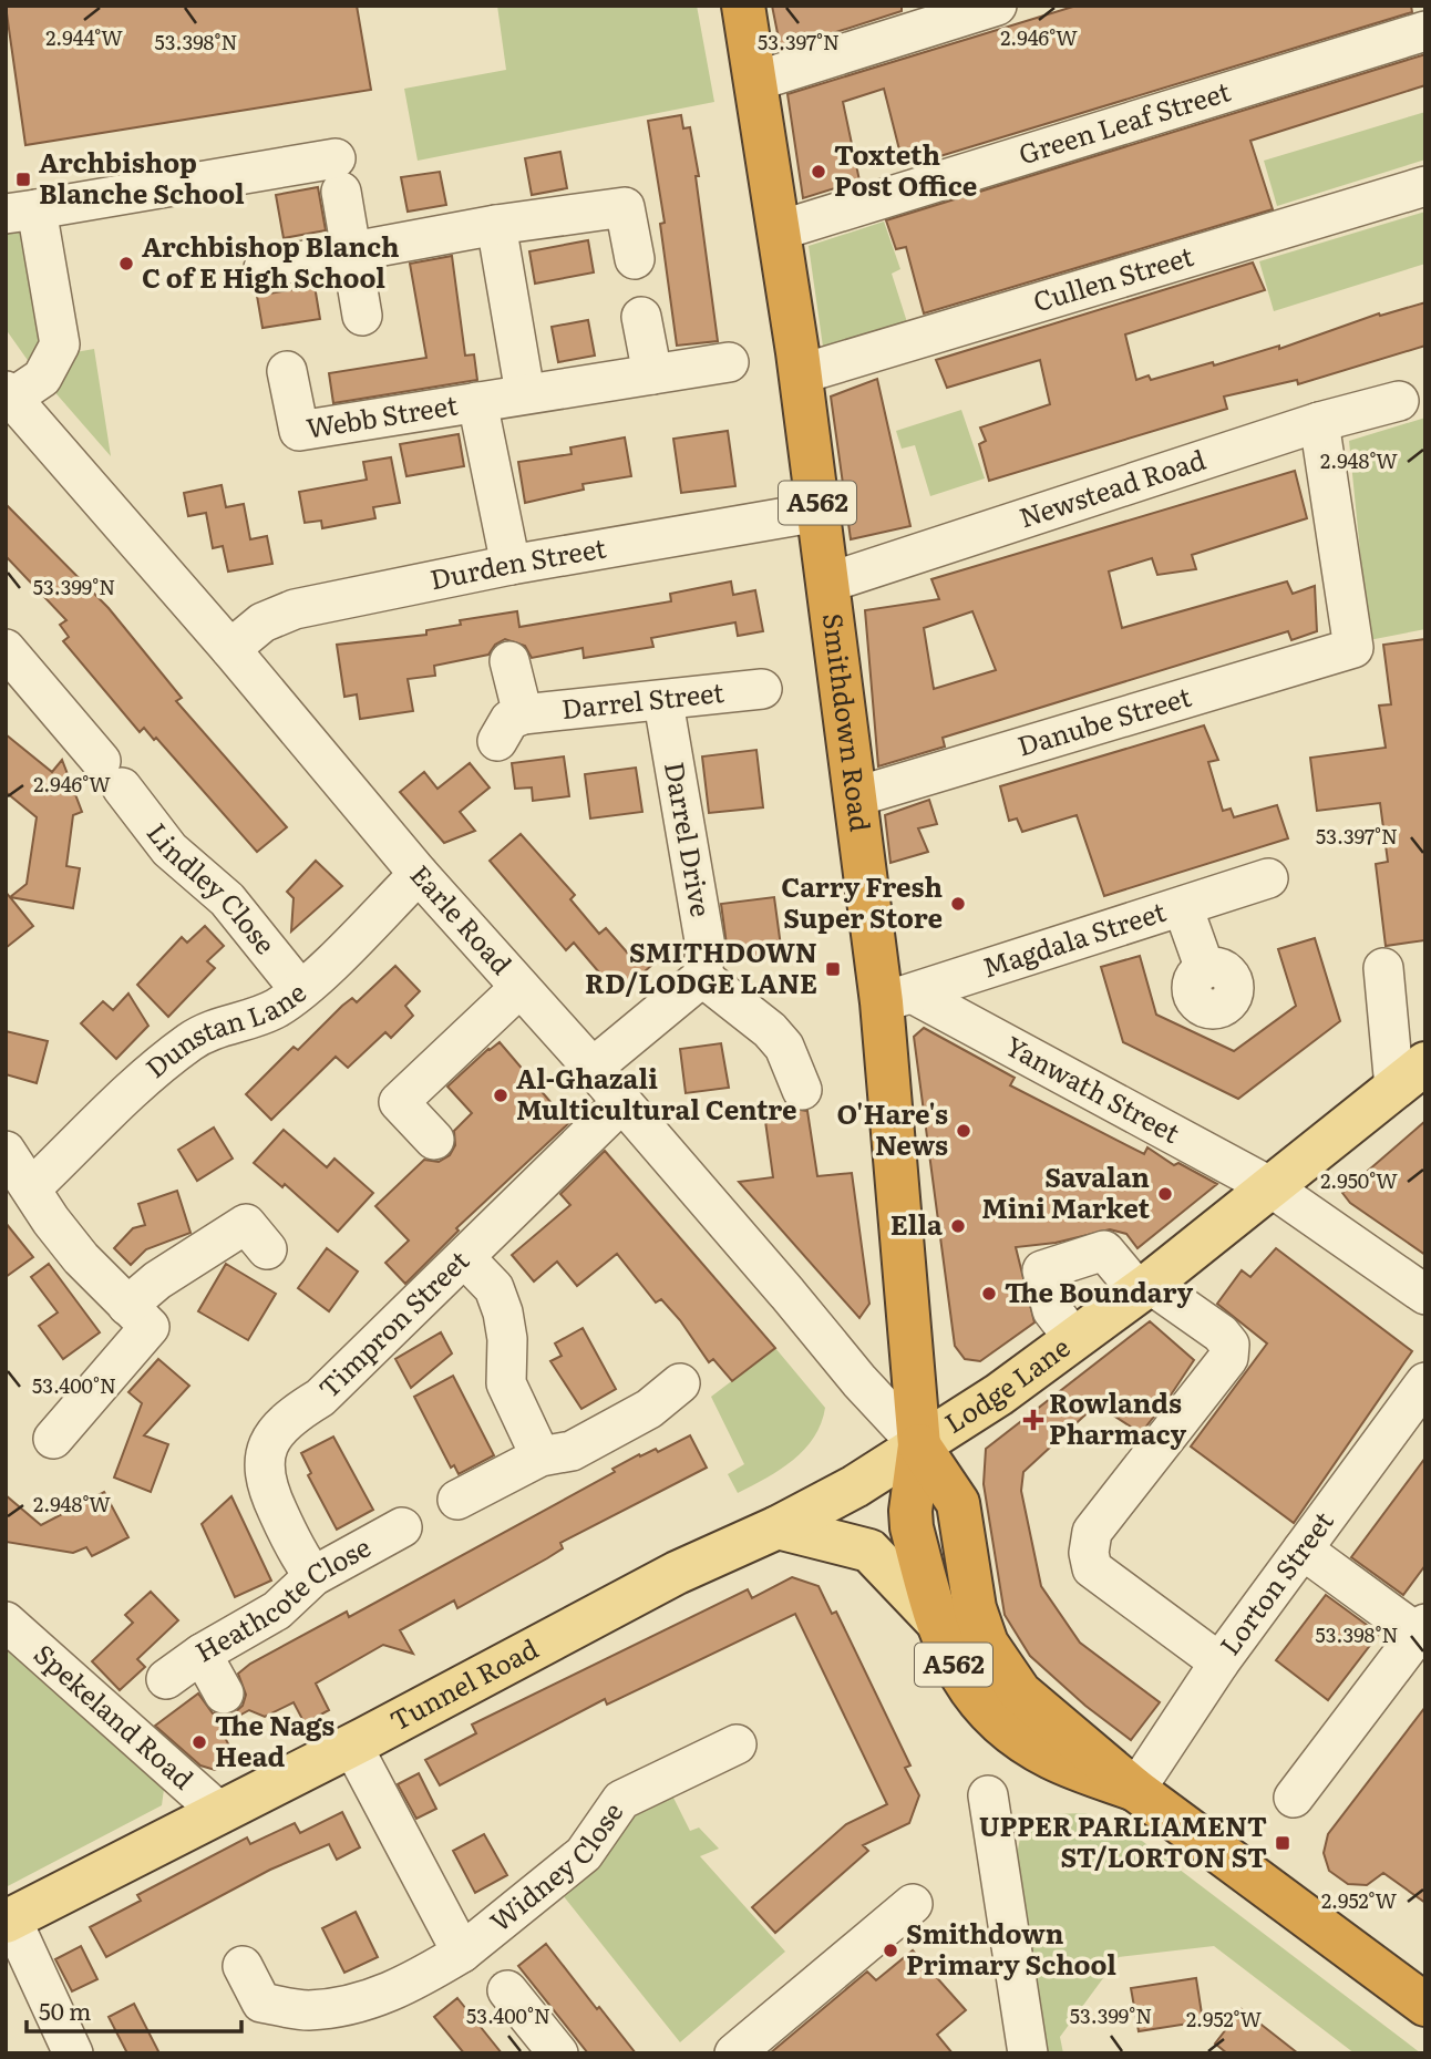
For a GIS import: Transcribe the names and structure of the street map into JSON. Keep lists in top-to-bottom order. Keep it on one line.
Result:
{"streets":{"highway":["A562","Smithdown Road"],"main road":["Lodge Lane","Tunnel Road"],"street":["Green Leaf Street","Cullen Street","Webb Street","Newstead Road","Durden Street","Darrel Street","Danube Street","Darrel Drive","Lindley Close","Earle Road","Magdala Street","Dunstan Lane","Yanwath Street","Timpron Street","Lorton Street","Heathcote Close","Spekeland Road","Widney Close"]},"crossings":[["Green Leaf Street","Smithdown Road"],["Cullen Street","Smithdown Road"],["Newstead Road","Danube Street"],["Newstead Road","Smithdown Road"],["A562","Smithdown Road"],["A562","Earle Road"],["A562","Lodge Lane"],["A562","Lorton Street"],["A562","Tunnel Road"],["Durden Street","Smithdown Road"],["Durden Street","Earle Road"],["Darrel Street","Darrel Drive"],["Danube Street","Smithdown Road"],["Smithdown Road","Earle Road"],["Smithdown Road","Magdala Street"],["Smithdown Road","Yanwath Street"],["Smithdown Road","Lodge Lane"],["Smithdown Road","Tunnel Road"],["Lindley Close","Dunstan Lane"],["Earle Road","Dunstan Lane"],["Earle Road","Timpron Street"],["Earle Road","Lodge Lane"],["Earle Road","Tunnel Road"],["Magdala Street","Yanwath Street"],["Yanwath Street","Lodge Lane"],["Timpron Street","Heathcote Close"],["Lodge Lane","Tunnel Road"],["Tunnel Road","Spekeland Road"],["Tunnel Road","Widney Close"]],"places":{"other":["Toxteth Post Office","Archbishop Blanch C of E High School","Carry Fresh Super Store","Al-Ghazali Multicultural Centre","O'Hare's News","Savalan Mini Market","Ella","The Boundary","The Nags Head","Smithdown Primary School"],"transit":["Archbishop Blanche School","SMITHDOWN RD/LODGE LANE","UPPER PARLIAMENT ST/LORTON ST"],"health":["Rowlands Pharmacy"]},"scale_bar":"50 m","coordinates":["2.944°W","2.946°W","53.398°N","53.397°N","2.948°W","53.399°N","2.950°W","53.400°N","2.952°W"]}
